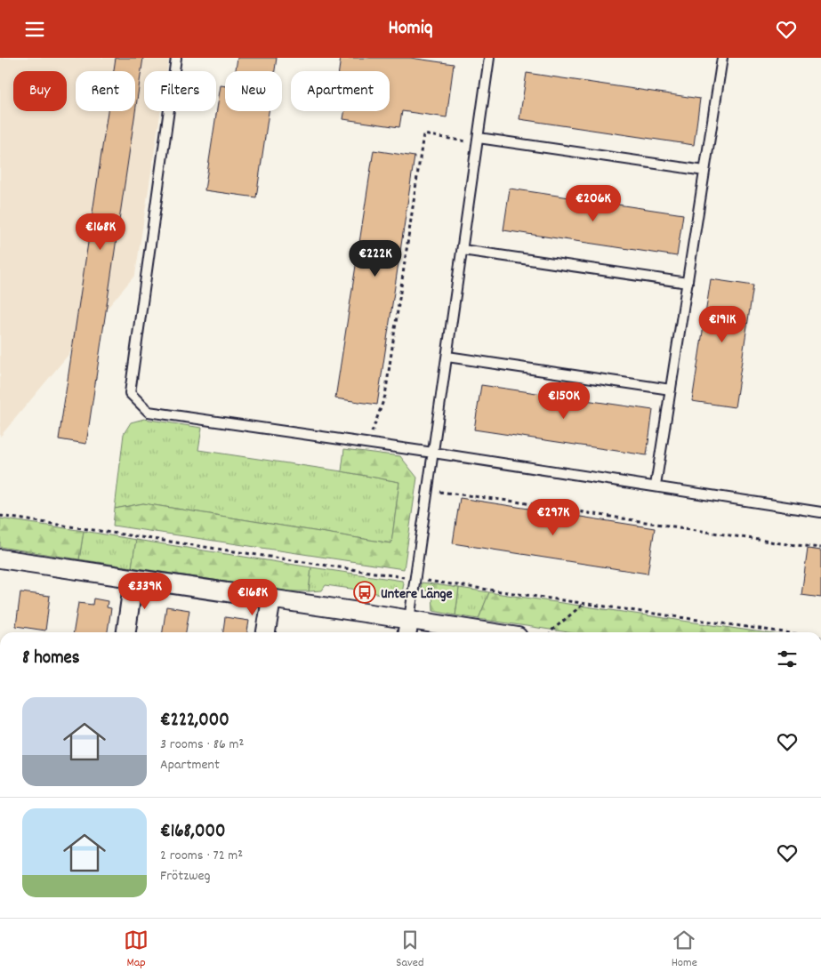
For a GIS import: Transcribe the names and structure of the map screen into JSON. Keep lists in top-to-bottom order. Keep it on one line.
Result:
{"places":{"bus stop":["Untere Länge"]},"page":{"header":"Homiq","chip":["Buy","Rent","Filters","New","Apartment"],"price":["€206K","€168K","€222K","€191K","€150K","€297K","€339K","€168K"],"heading":"8 homes","list":[{"name":"€222,000","note":"3 rooms · 86 m² · Apartment"},{"name":"€168,000","note":"2 rooms · 72 m² · Frötzweg"}],"tabs":["Map","Saved","Home"]}}
